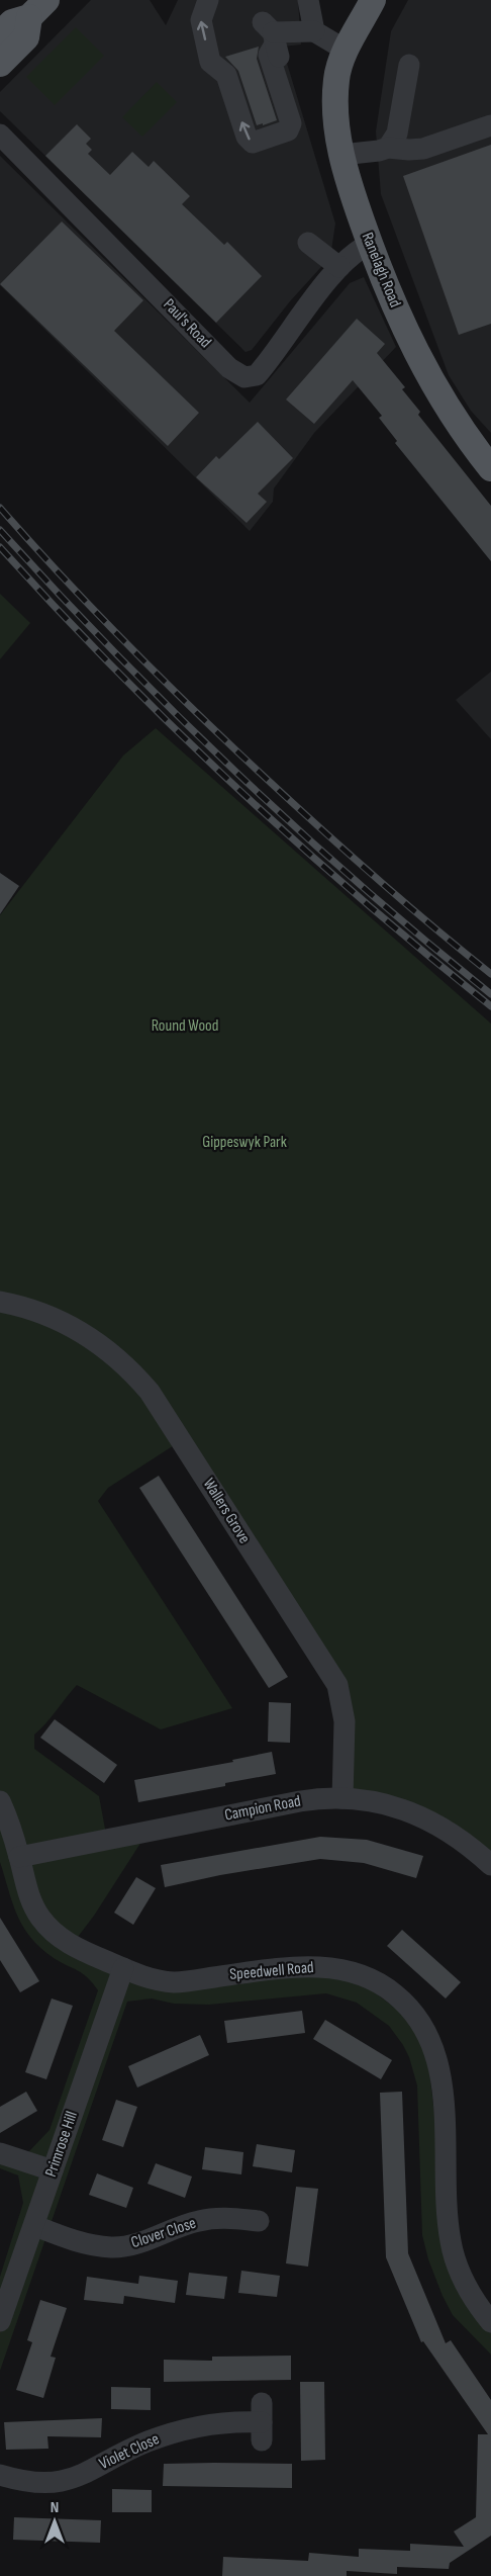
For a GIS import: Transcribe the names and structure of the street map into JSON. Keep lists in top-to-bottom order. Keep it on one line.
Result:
{"streets":{"main road":["Ranelagh Road"],"street":["Paul's Road","Wallers Grove","Campion Road","Speedwell Road","Primrose Hill","Clover Close","Violet Close"]},"crossings":[["Ranelagh Road","Paul's Road"],["Wallers Grove","Campion Road"],["Campion Road","Speedwell Road"],["Speedwell Road","Primrose Hill"],["Primrose Hill","Clover Close"]],"parks":["Round Wood","Gippeswyk Park"],"north":"top"}
